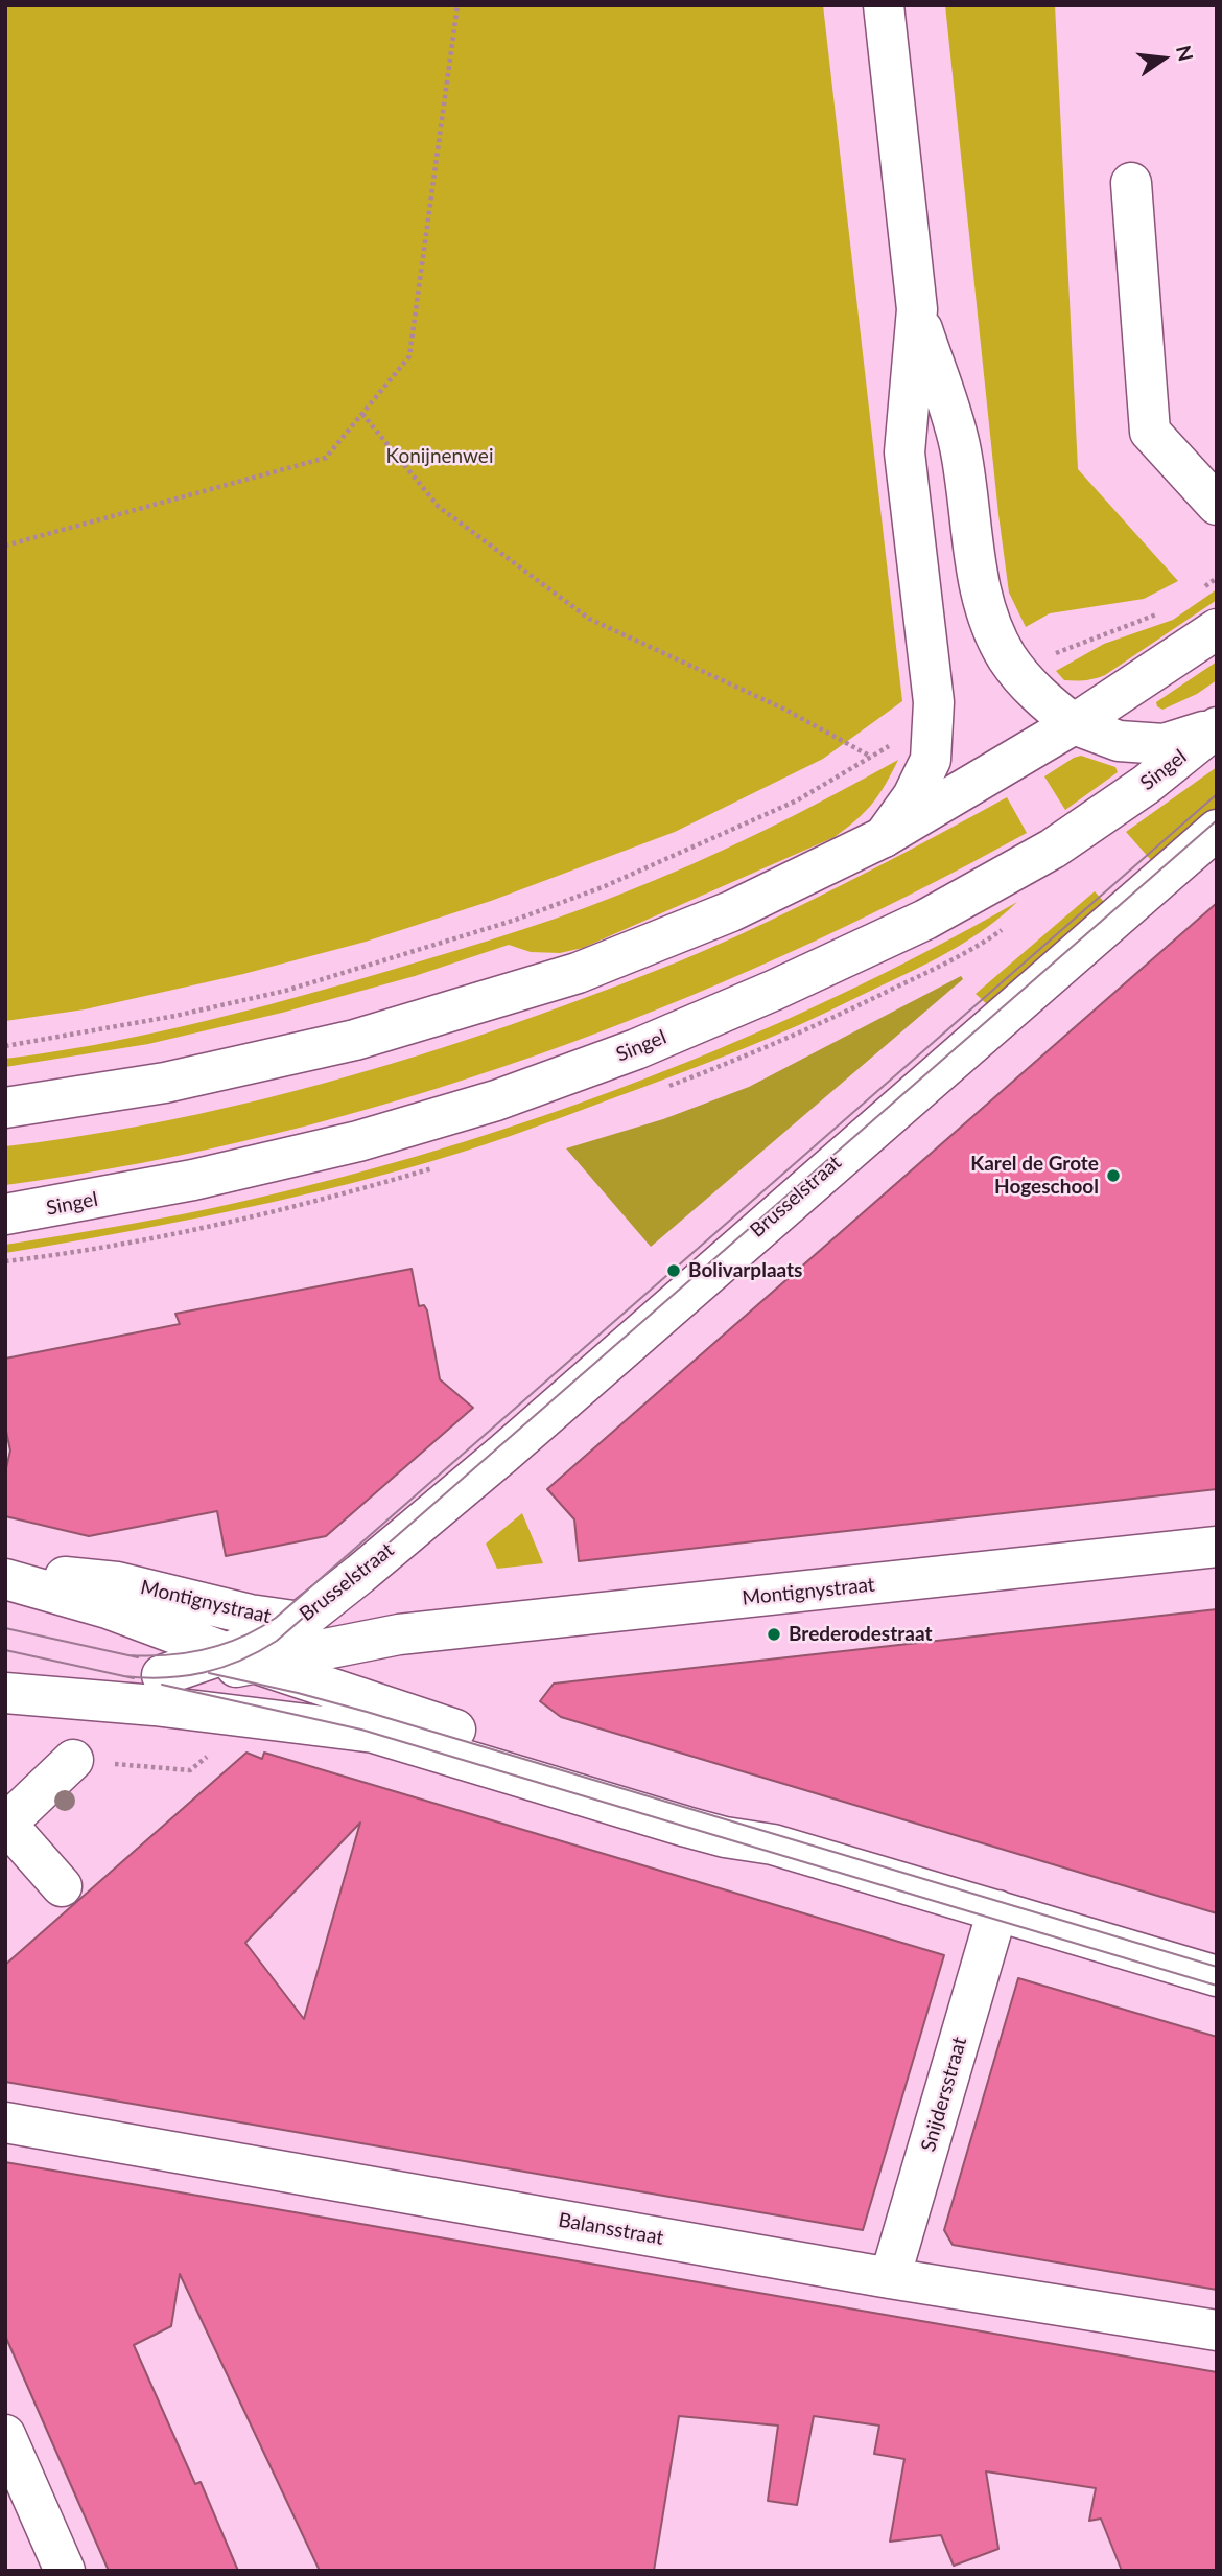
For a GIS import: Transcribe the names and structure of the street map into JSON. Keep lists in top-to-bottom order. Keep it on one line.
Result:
{"streets":{"main road":["Singel","Brusselstraat","Montignystraat","Snijdersstraat","Balansstraat"]},"crossings":[["Brusselstraat","Montignystraat"],["Snijdersstraat","Balansstraat"]],"parks":["Konijnenwei"],"places":["Karel de Grote Hogeschool","Bolivarplaats","Brederodestraat"],"north":"right"}
